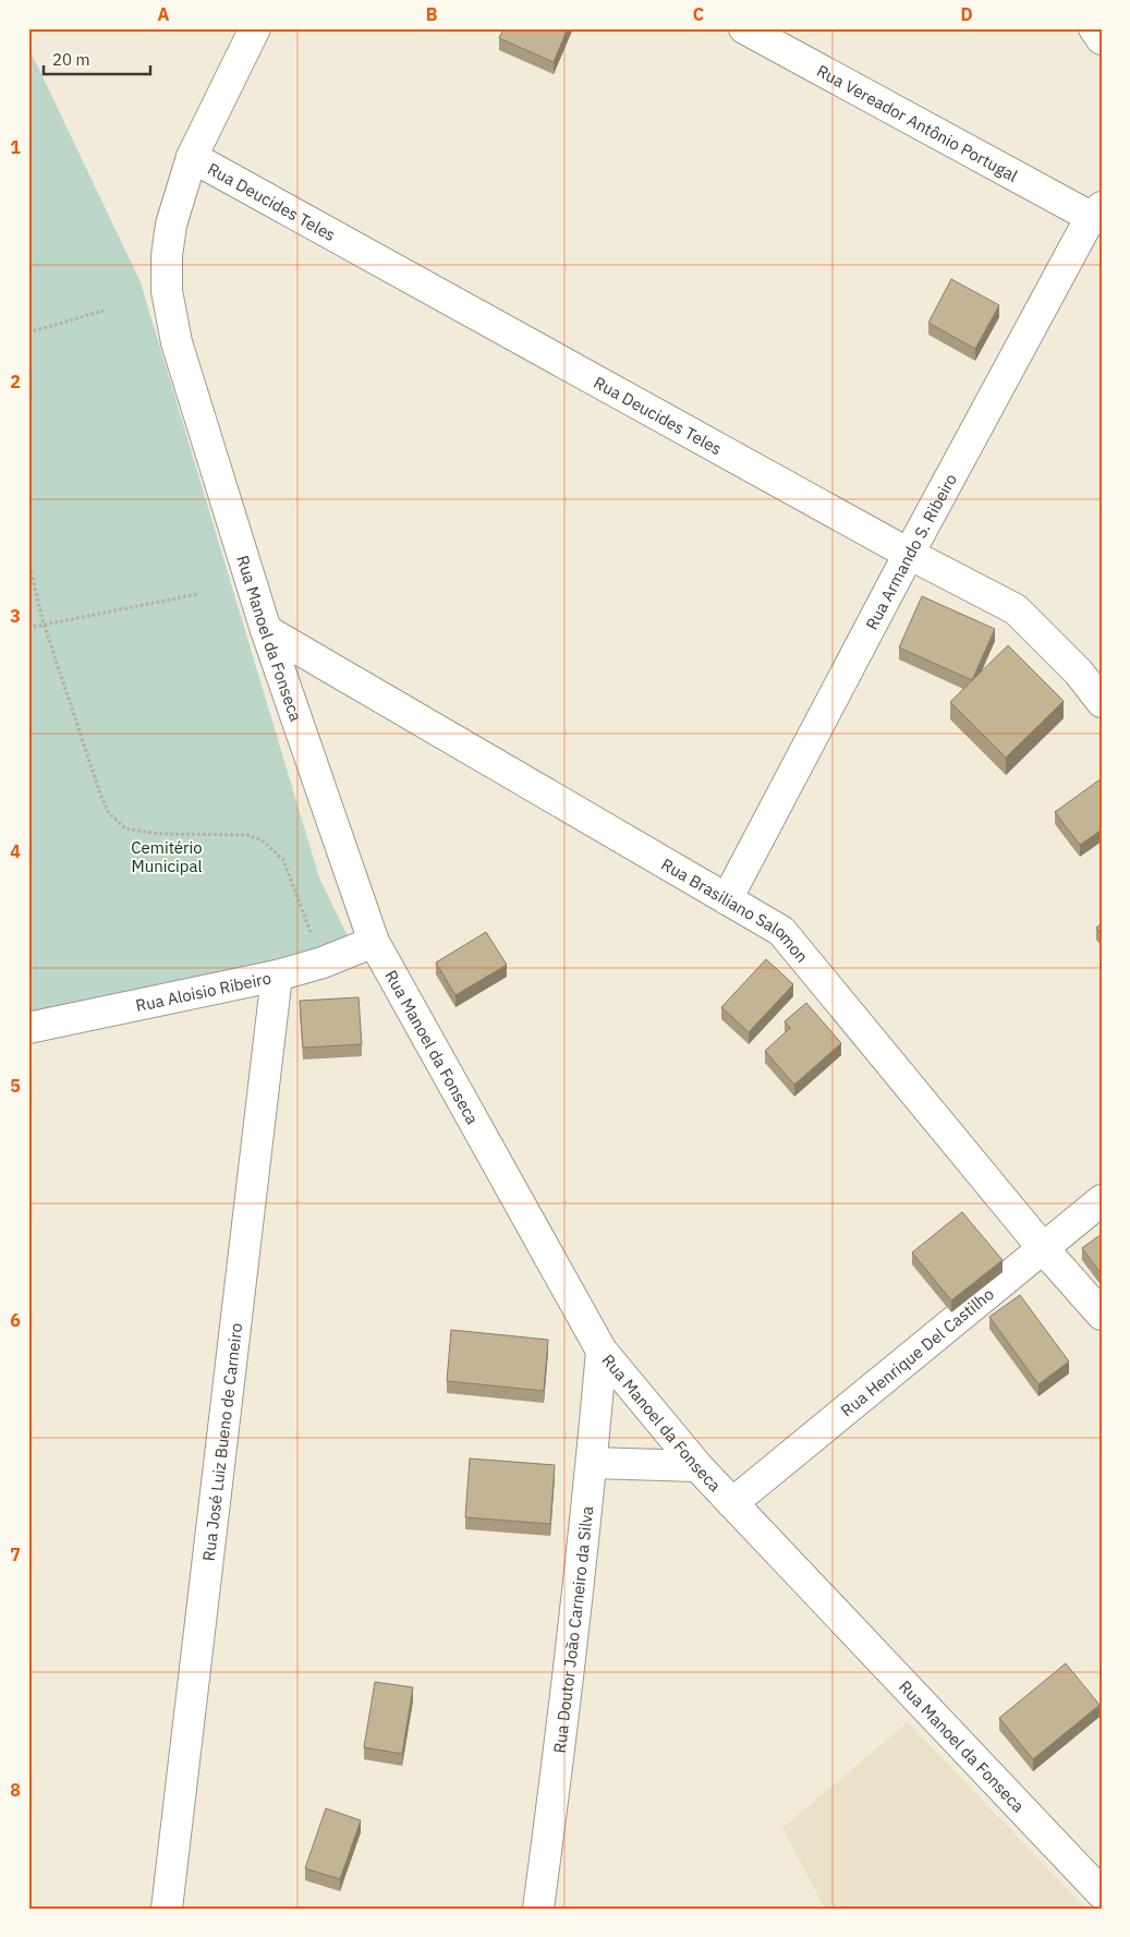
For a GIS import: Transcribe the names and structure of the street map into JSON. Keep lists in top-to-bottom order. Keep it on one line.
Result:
{"streets":{"street":["Rua Vereador Antônio Portugal","Rua Deucides Teles","Rua Armando S. Ribeiro","Rua Manoel da Fonseca","Rua Brasiliano Salomon","Rua Aloisio Ribeiro","Rua Henrique Del Castilho","Rua José Luiz Bueno de Carneiro","Rua Doutor João Carneiro da Silva"]},"crossings":[["Rua Vereador Antônio Portugal","Rua Armando S. Ribeiro"],["Rua Deucides Teles","Rua Armando S. Ribeiro"],["Rua Deucides Teles","Rua Manoel da Fonseca"],["Rua Armando S. Ribeiro","Rua Brasiliano Salomon"],["Rua Manoel da Fonseca","Rua Brasiliano Salomon"],["Rua Manoel da Fonseca","Rua Aloisio Ribeiro"],["Rua Manoel da Fonseca","Rua Henrique Del Castilho"],["Rua Manoel da Fonseca","Rua Doutor João Carneiro da Silva"],["Rua Brasiliano Salomon","Rua Henrique Del Castilho"],["Rua Aloisio Ribeiro","Rua José Luiz Bueno de Carneiro"]],"parks":["Cemitério Municipal"],"scale_bar":"20 m","grid":{"columns":["A","B","C","D"],"rows":["1","2","3","4","5","6","7","8"]}}
